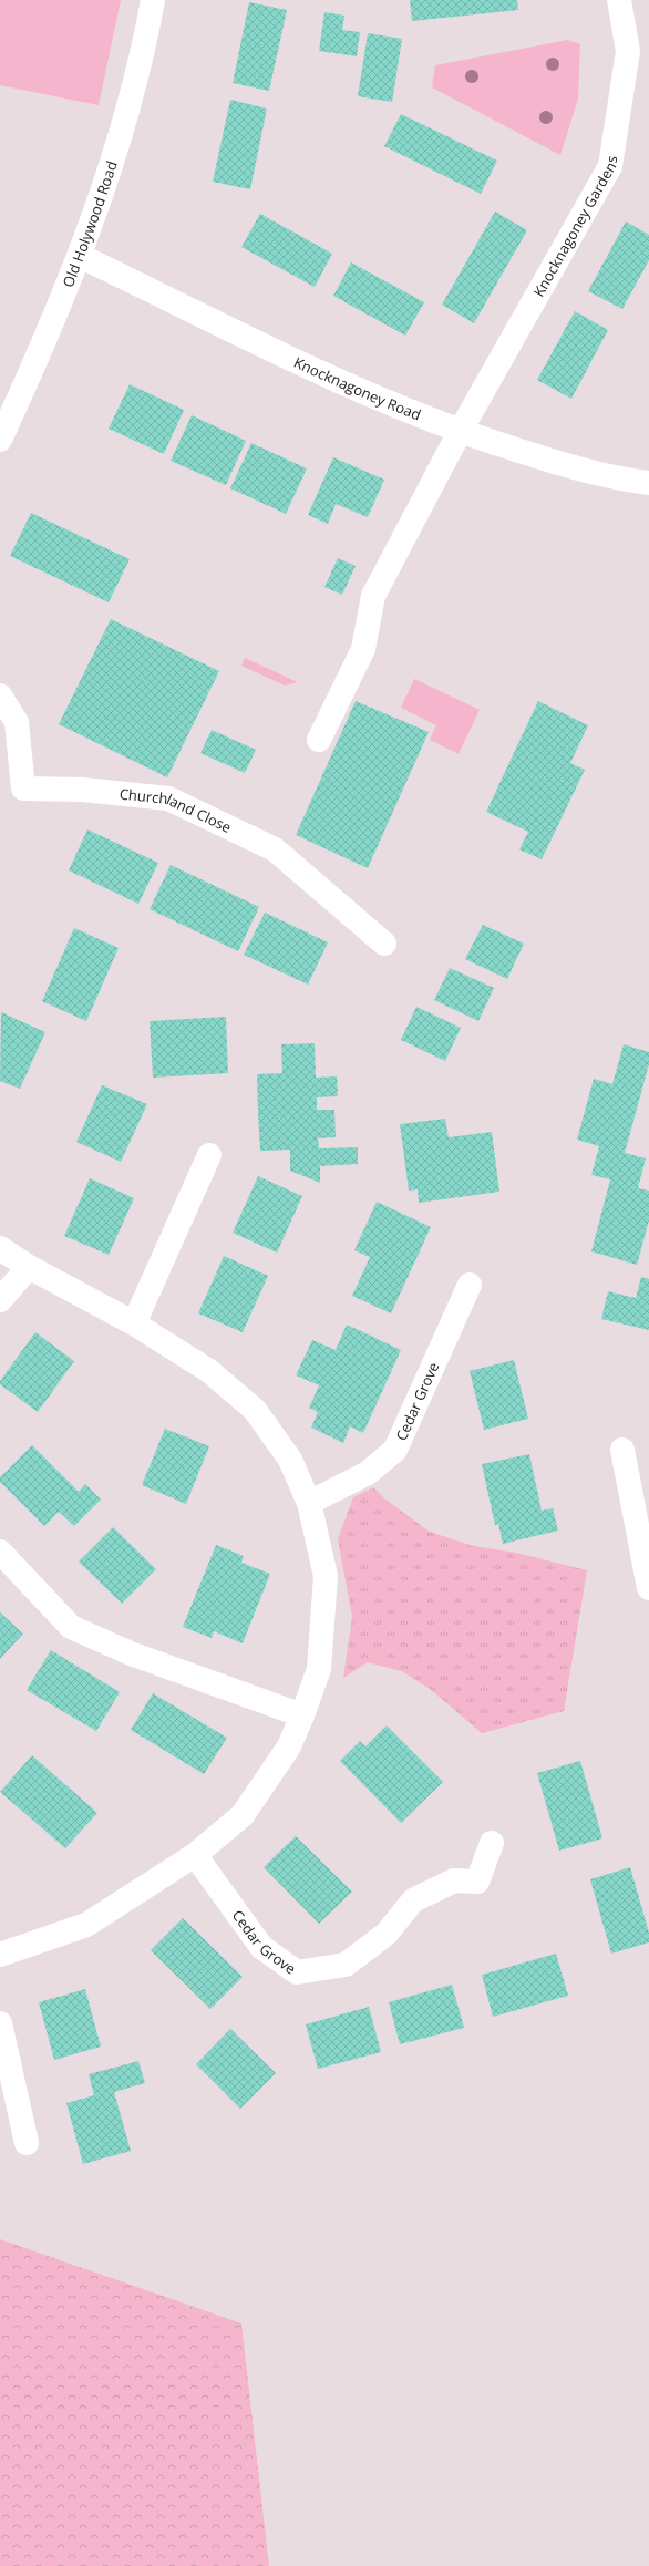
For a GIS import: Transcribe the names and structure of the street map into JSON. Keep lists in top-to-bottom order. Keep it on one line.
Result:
{"streets":{"street":["Old Holywood Road","Knocknagoney Gardens","Knocknagoney Road","Churchland Close","Cedar Grove"]},"crossings":[["Old Holywood Road","Knocknagoney Road"],["Knocknagoney Gardens","Knocknagoney Road"]]}
